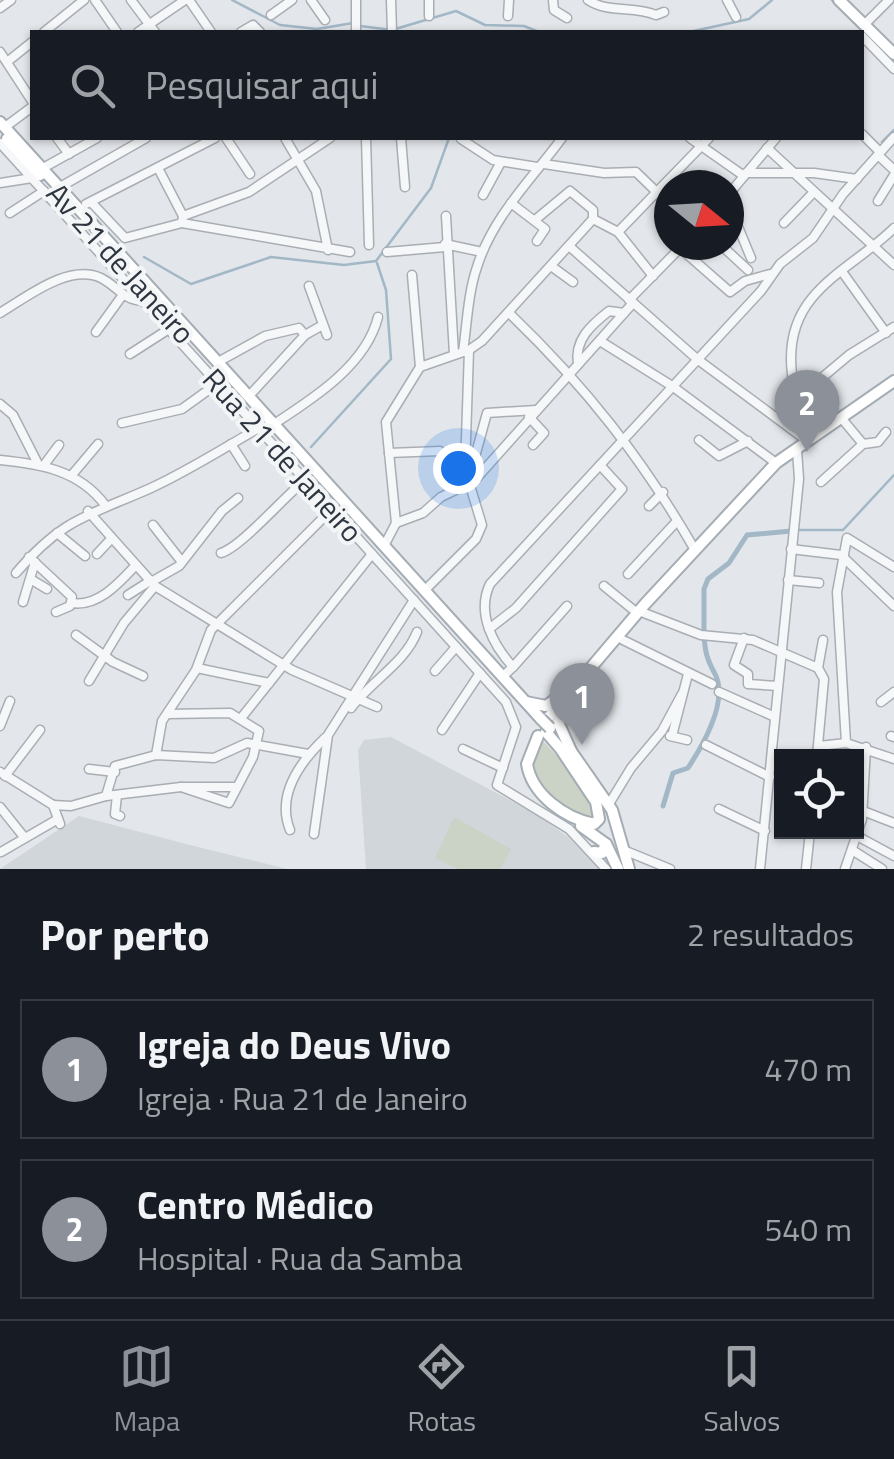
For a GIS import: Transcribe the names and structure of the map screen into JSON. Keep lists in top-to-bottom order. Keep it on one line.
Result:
{"streets":{"main road":["Av 21 de Janeiro","Rua 21 de Janeiro"]},"crossings":[["Av 21 de Janeiro","Rua 21 de Janeiro"]],"north":"right","page":{"search":"Pesquisar aqui","pins":["2","1"],"heading":["Por perto","2 resultados"],"list":[{"mark":"1","name":"Igreja do Deus Vivo","note":"Igreja · Rua 21 de Janeiro","value":"470 m"},{"mark":"2","name":"Centro Médico","note":"Hospital · Rua da Samba","value":"540 m"}],"nav":["Mapa","Rotas","Salvos"]}}
